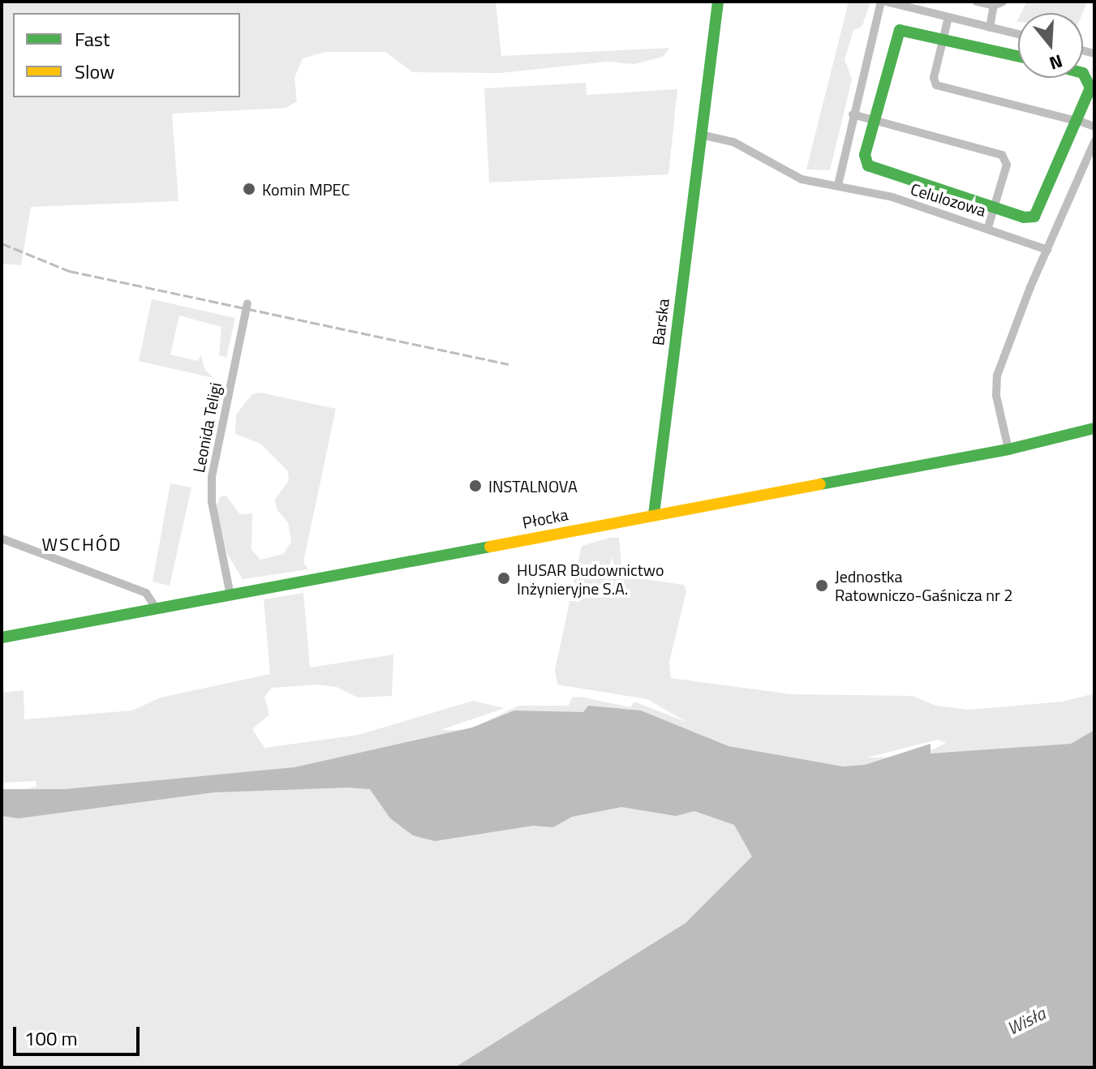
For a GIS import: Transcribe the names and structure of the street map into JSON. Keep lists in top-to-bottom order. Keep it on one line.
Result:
{"streets":{"street":["Celulozowa","Barska","Leonida Teligi","Płocka"]},"crossings":[["Barska","Płocka"],["Leonida Teligi","Płocka"]],"districts":["WSCHÓD"],"water":["Wisła"],"places":["Komin MPEC","INSTALNOVA","HUSAR Budownictwo Inżynieryjne S.A.","Jednostka Ratowniczo-Gaśnicza nr 2"],"legend":["Fast","Slow"],"scale_bar":"100 m","north":"bottom"}
